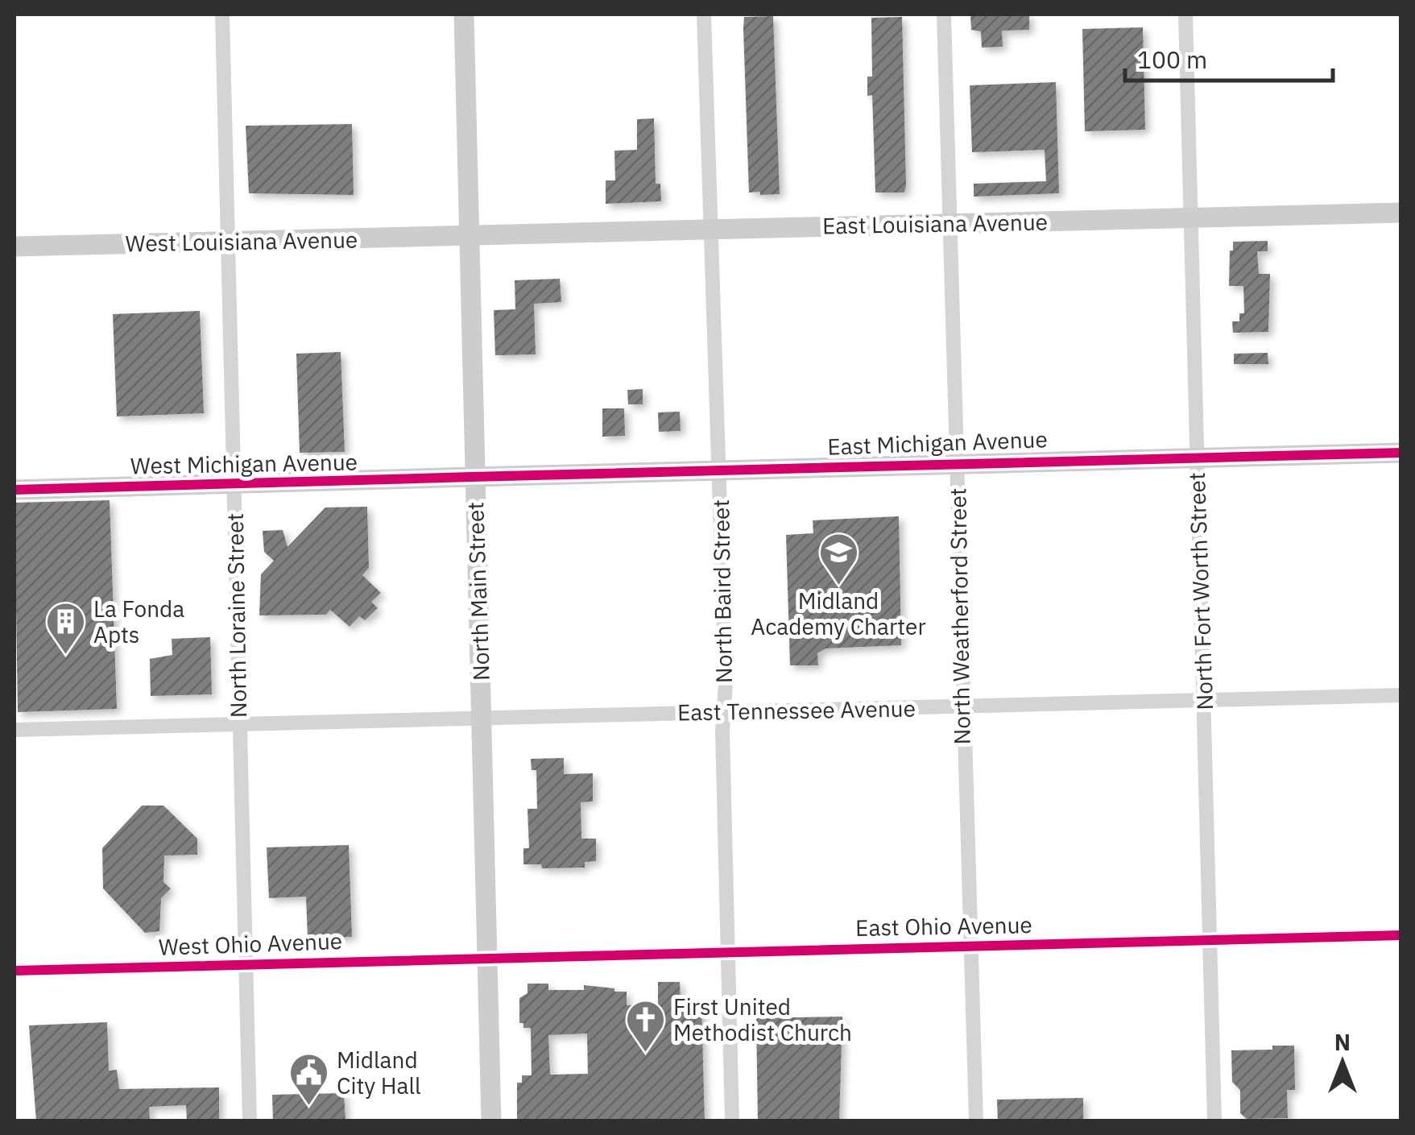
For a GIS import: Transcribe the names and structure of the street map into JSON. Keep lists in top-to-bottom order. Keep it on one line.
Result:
{"streets":{"street":["East Louisiana Avenue","West Louisiana Avenue","East Michigan Avenue","West Michigan Avenue","North Main Street","North Baird Street","North Fort Worth Street","North Loraine Street","North Weatherford Street","East Tennessee Avenue","East Ohio Avenue","West Ohio Avenue"]},"crossings":[["East Louisiana Avenue","West Louisiana Avenue"],["East Louisiana Avenue","North Main Street"],["East Louisiana Avenue","North Baird Street"],["East Louisiana Avenue","North Fort Worth Street"],["East Louisiana Avenue","North Weatherford Street"],["West Louisiana Avenue","North Main Street"],["West Louisiana Avenue","North Loraine Street"],["East Michigan Avenue","West Michigan Avenue"],["East Michigan Avenue","North Main Street"],["East Michigan Avenue","North Baird Street"],["East Michigan Avenue","North Fort Worth Street"],["East Michigan Avenue","North Weatherford Street"],["West Michigan Avenue","North Main Street"],["West Michigan Avenue","North Loraine Street"],["North Main Street","East Tennessee Avenue"],["North Main Street","East Ohio Avenue"],["North Main Street","West Ohio Avenue"],["North Baird Street","East Tennessee Avenue"],["North Baird Street","East Ohio Avenue"],["North Fort Worth Street","East Tennessee Avenue"],["North Fort Worth Street","East Ohio Avenue"],["North Loraine Street","East Tennessee Avenue"],["North Loraine Street","West Ohio Avenue"],["North Weatherford Street","East Tennessee Avenue"],["North Weatherford Street","East Ohio Avenue"],["East Ohio Avenue","West Ohio Avenue"]],"places":{"school or university":["Midland Academy Charter"],"building":["La Fonda Apts"],"church":["First United Methodist Church"],"public building":["Midland City Hall"]},"scale_bar":"100 m","north":"top"}
